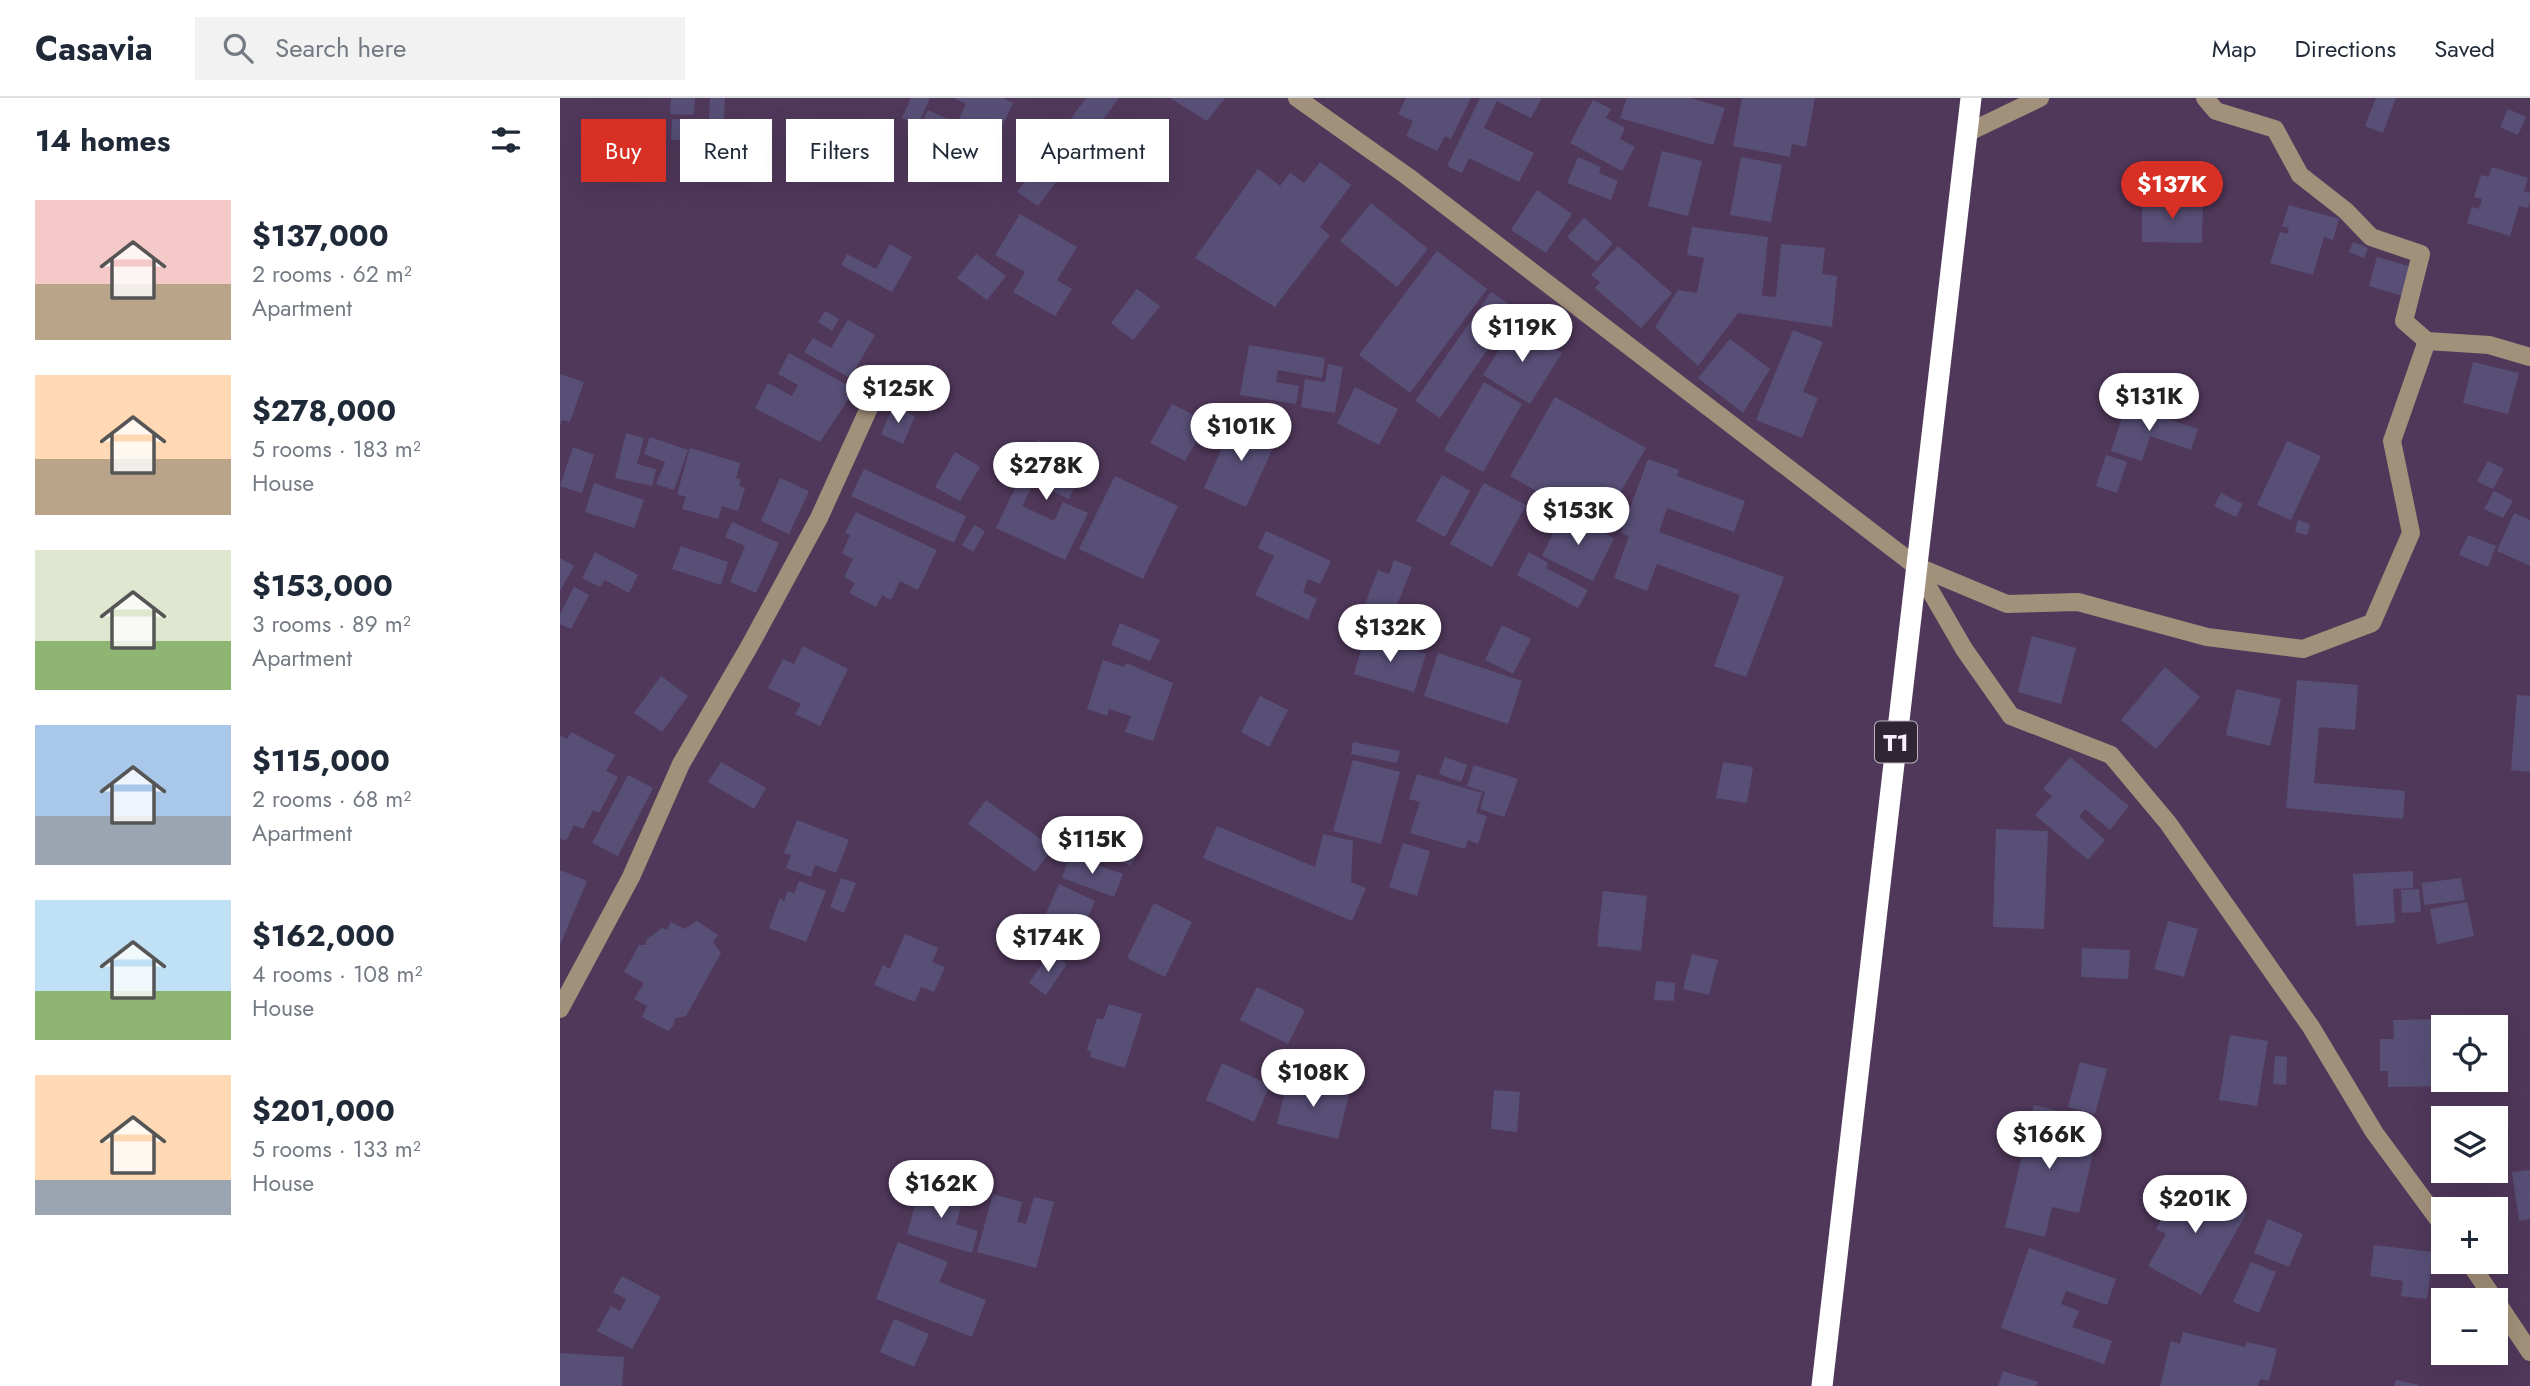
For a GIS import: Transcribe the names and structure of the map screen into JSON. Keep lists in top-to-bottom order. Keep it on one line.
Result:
{"streets":{"highway":["T1"]},"page":{"header":"Casavia","search":"Search here","nav":["Map","Directions","Saved"],"heading":"14 homes","chip":["Buy","Rent","Filters","New","Apartment"],"price":["$137K","$119K","$125K","$131K","$101K","$278K","$153K","$132K","$115K","$174K","$108K","$166K","$162K","$201K"],"list":[{"name":"$137,000","note":"2 rooms · 62 m² · Apartment"},{"name":"$278,000","note":"5 rooms · 183 m² · House"},{"name":"$153,000","note":"3 rooms · 89 m² · Apartment"},{"name":"$115,000","note":"2 rooms · 68 m² · Apartment"},{"name":"$162,000","note":"4 rooms · 108 m² · House"},{"name":"$201,000","note":"5 rooms · 133 m² · House"}],"map_buttons":["+","−"]}}
